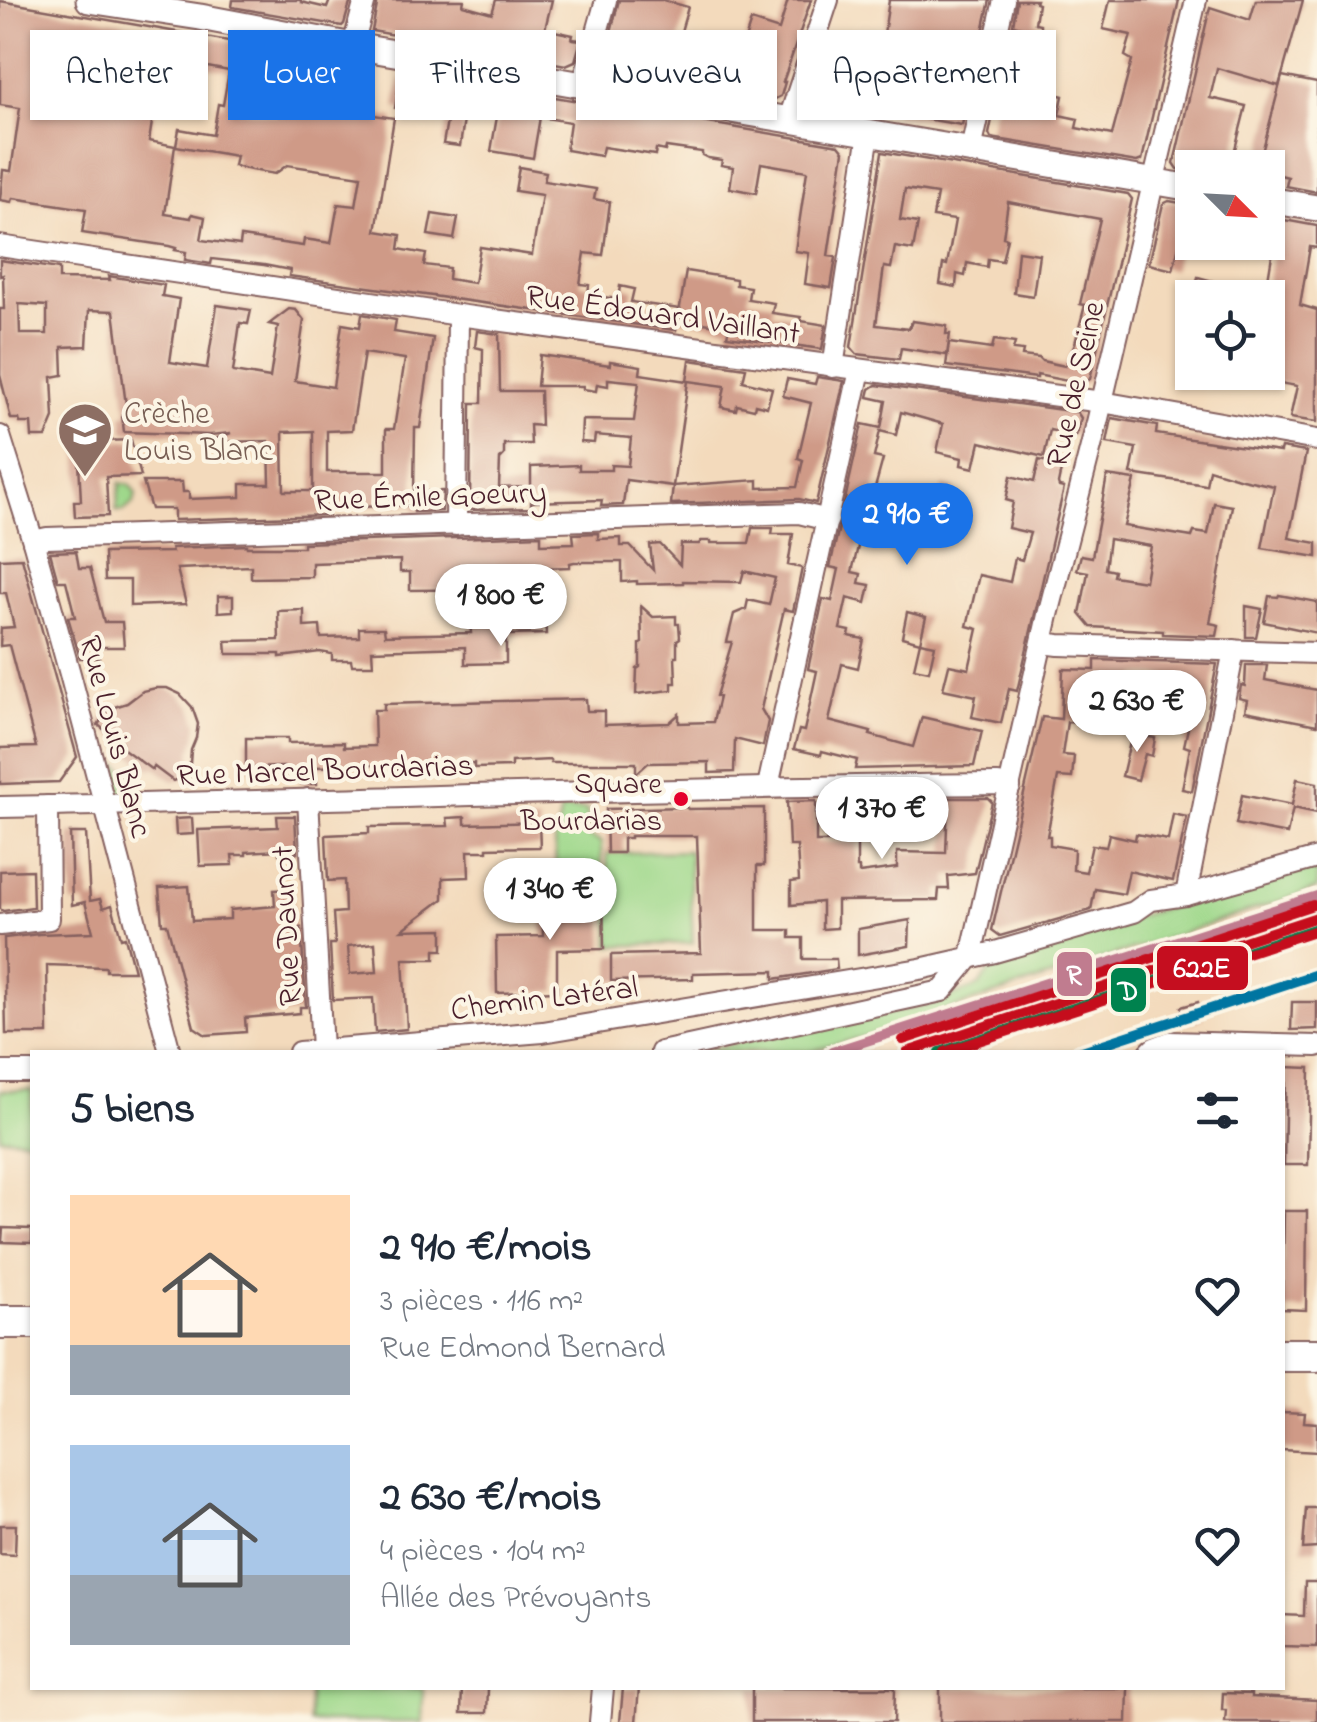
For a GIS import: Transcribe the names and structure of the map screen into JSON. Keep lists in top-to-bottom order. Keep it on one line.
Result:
{"streets":{"street":["Rue Édouard Vaillant","Rue de Seine","Rue Émile Goeury","Rue Louis Blanc","Rue Marcel Bourdarias","Rue Daunot","Chemin Latéral"]},"crossings":[["Rue Édouard Vaillant","Rue de Seine"],["Rue de Seine","Rue Marcel Bourdarias"],["Rue de Seine","Chemin Latéral"],["Rue Émile Goeury","Rue Louis Blanc"],["Rue Louis Blanc","Rue Marcel Bourdarias"],["Rue Marcel Bourdarias","Rue Daunot"],["Rue Daunot","Chemin Latéral"]],"places":{"school or university":["Crèche Louis Blanc"],"other":["Square Bourdarias"]},"lines":["transit line R","transit line D","transit line 622E"],"north":"bottom right","page":{"chip":["Acheter","Louer","Filtres","Nouveau","Appartement"],"price":["2 910 €","1 800 €","2 630 €","1 370 €","1 340 €"],"heading":"5 biens","list":[{"name":"2 910 €/mois","note":"3 pièces · 116 m² · Rue Edmond Bernard"},{"name":"2 630 €/mois","note":"4 pièces · 104 m² · Allée des Prévoyants"}]}}
